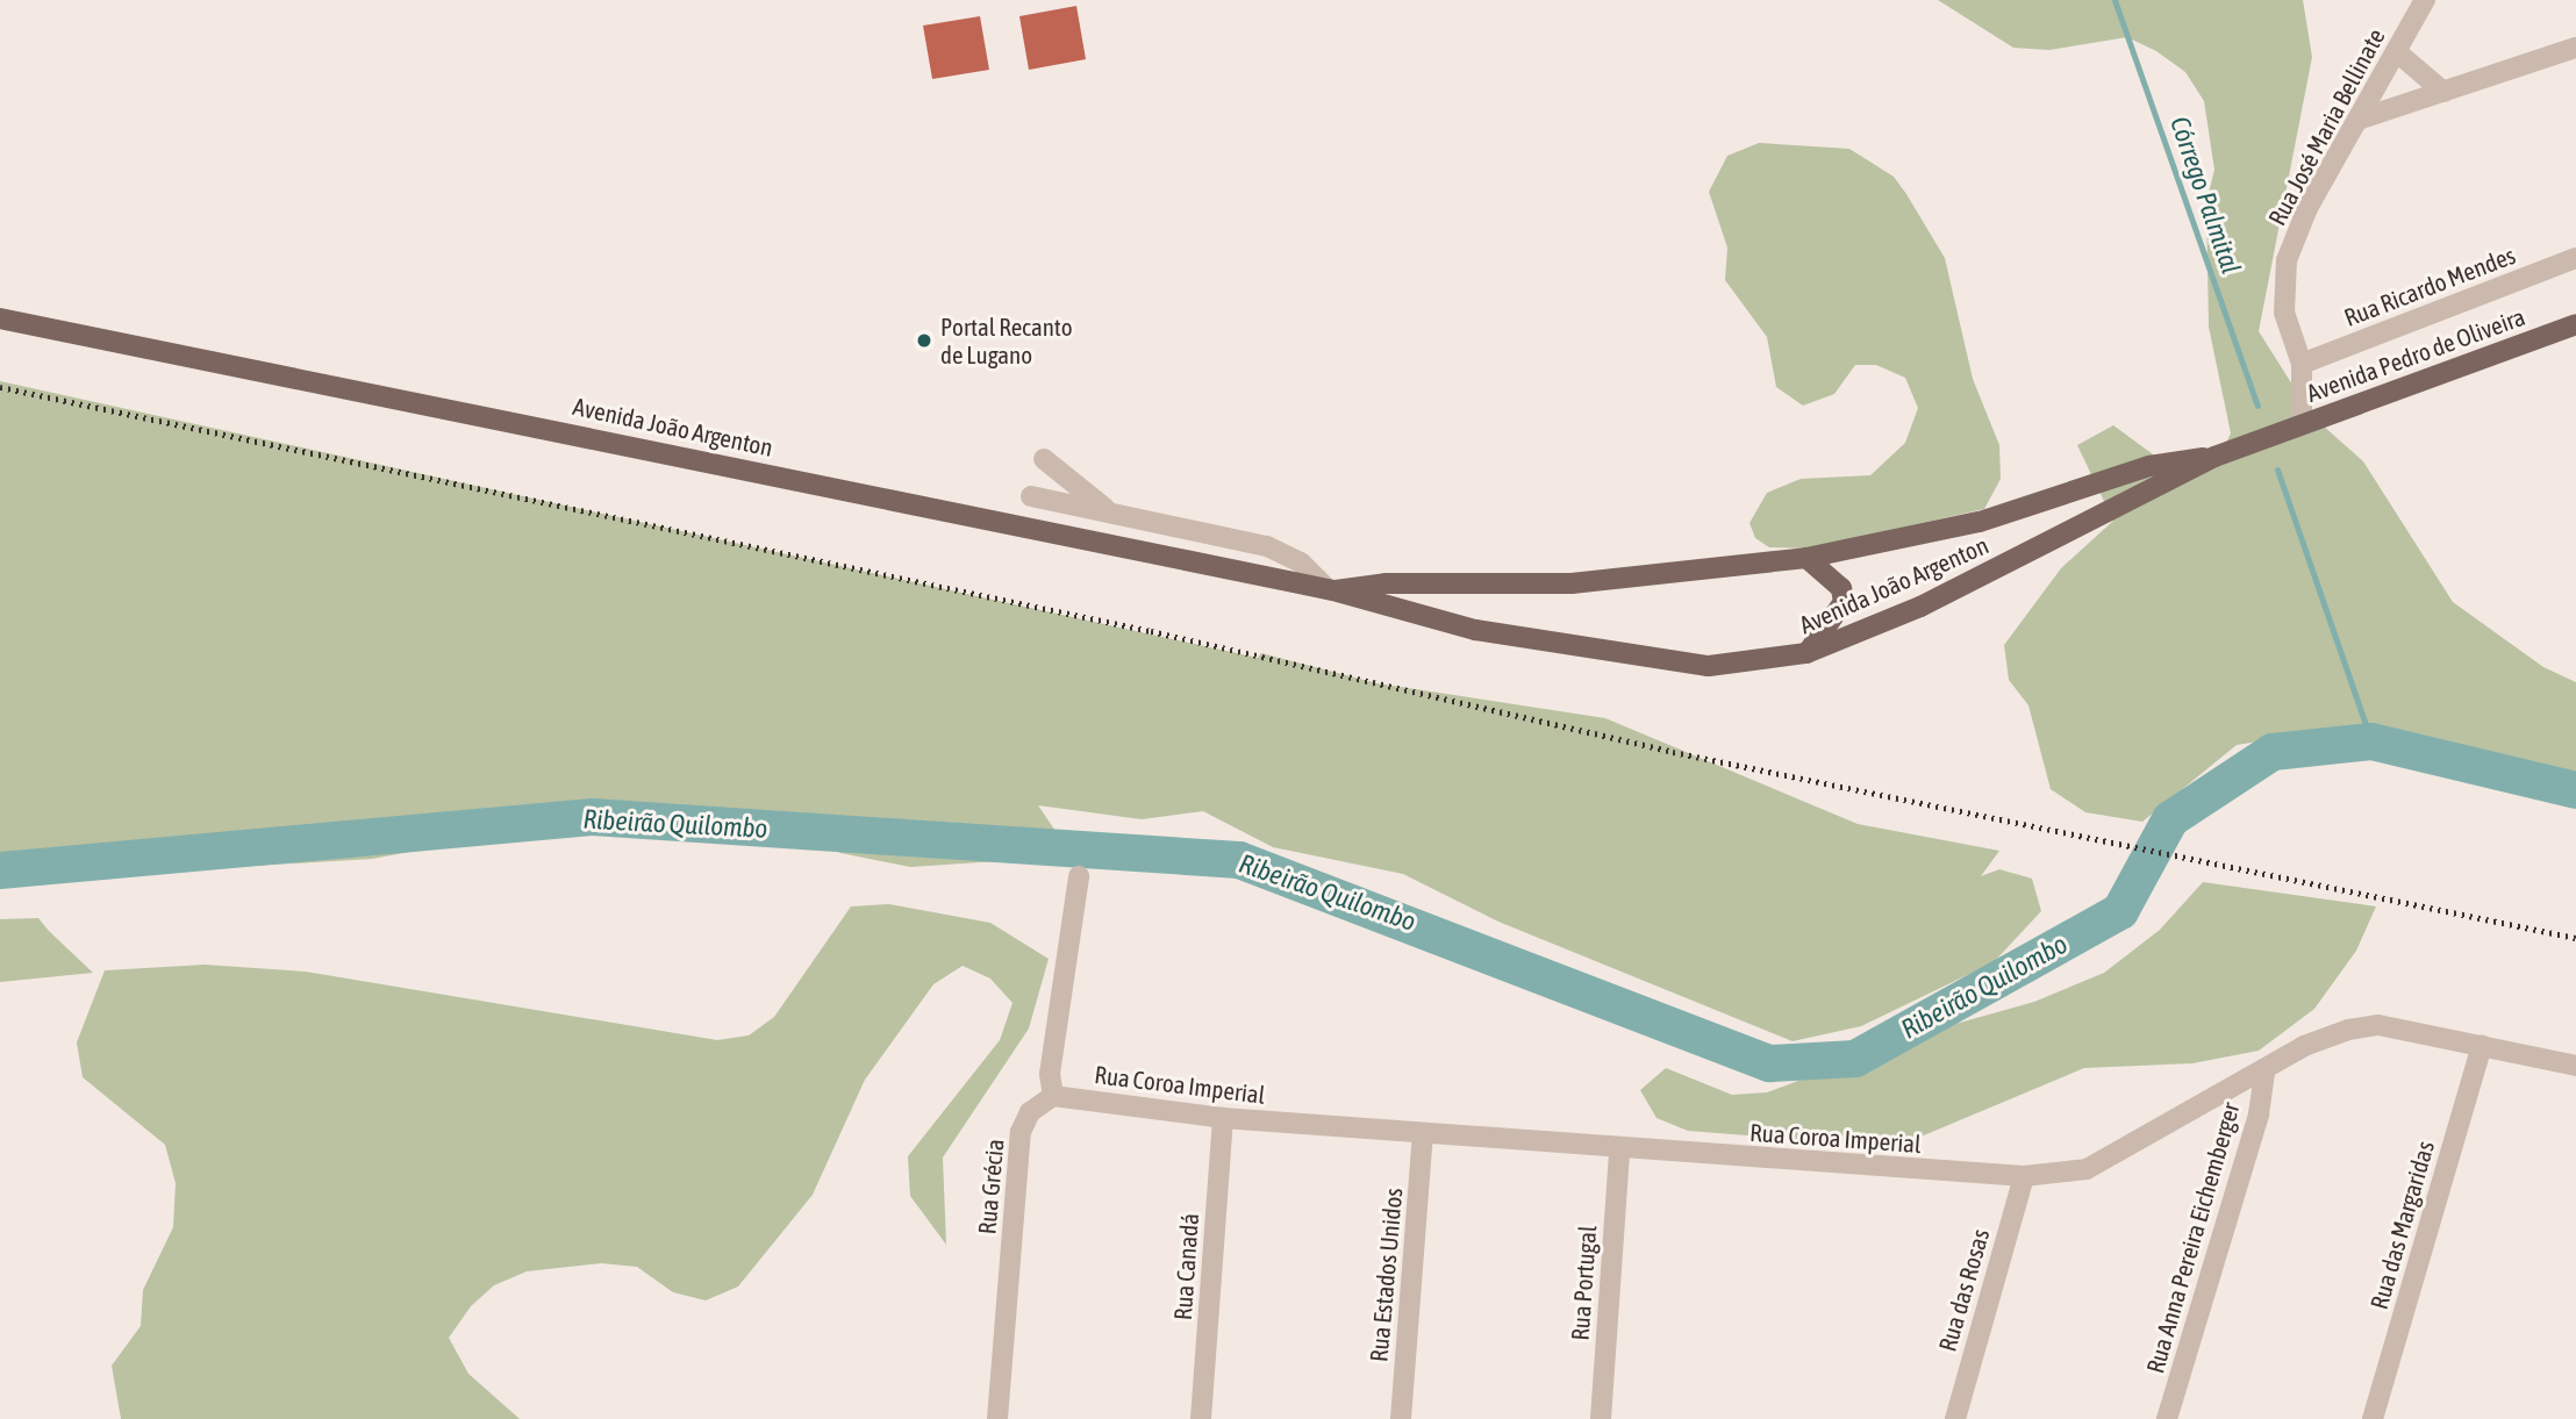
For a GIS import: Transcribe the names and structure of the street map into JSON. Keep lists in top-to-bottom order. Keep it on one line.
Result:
{"streets":{"main road":["Avenida Pedro de Oliveira","Avenida João Argenton"],"street":["Rua José Maria Bellinate","Rua Ricardo Mendes","Rua Coroa Imperial","Rua Grécia","Rua das Margaridas","Rua Anna Pereira Eichemberger","Rua Canadá","Rua Estados Unidos","Rua Portugal","Rua das Rosas"]},"crossings":[["Rua José Maria Bellinate","Rua Ricardo Mendes"],["Rua José Maria Bellinate","Avenida Pedro de Oliveira"],["Avenida Pedro de Oliveira","Avenida João Argenton"],["Rua Coroa Imperial","Rua Grécia"],["Rua Coroa Imperial","Rua das Margaridas"],["Rua Coroa Imperial","Rua Anna Pereira Eichemberger"],["Rua Coroa Imperial","Rua Canadá"],["Rua Coroa Imperial","Rua Estados Unidos"],["Rua Coroa Imperial","Rua Portugal"],["Rua Coroa Imperial","Rua das Rosas"]],"water":["Córrego Palmital","Ribeirão Quilombo"],"places":["Portal Recanto de Lugano"]}
